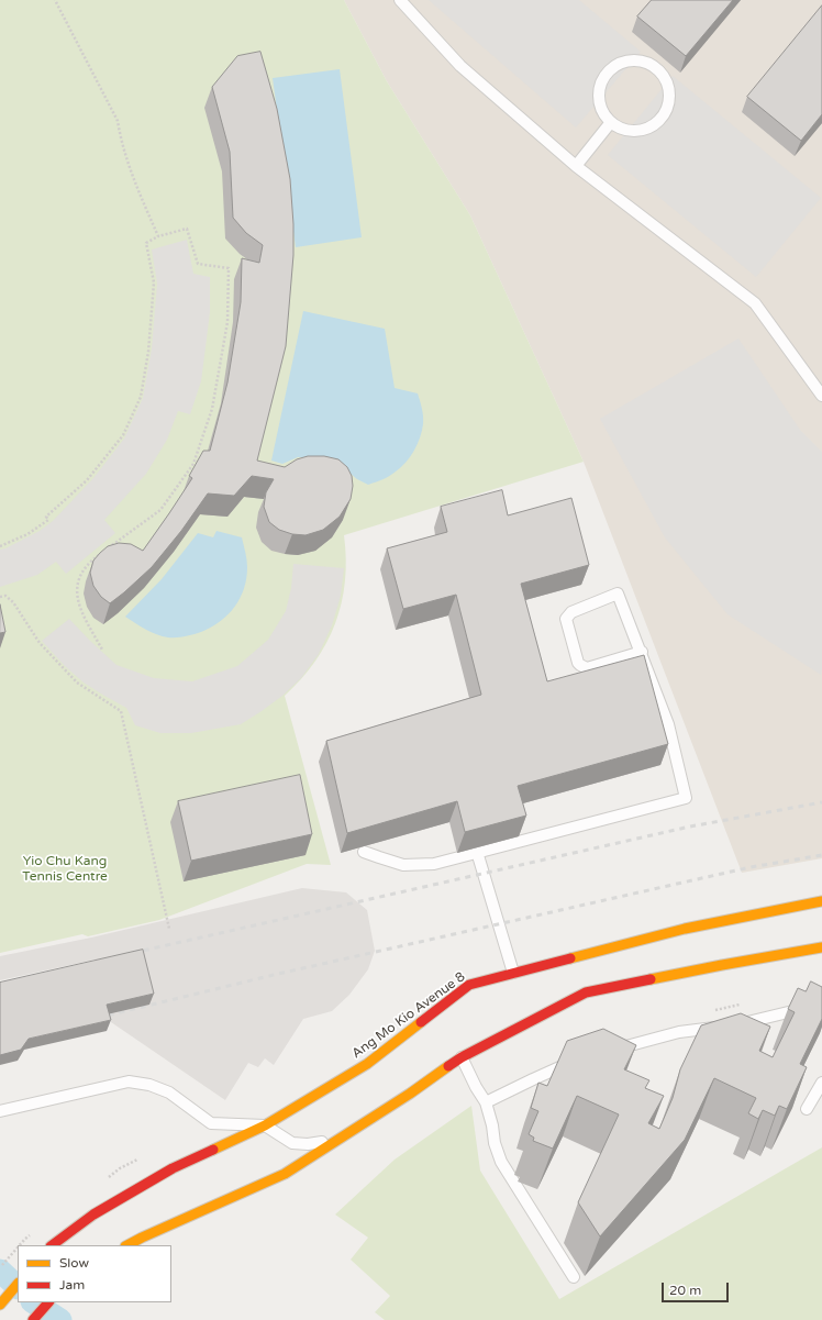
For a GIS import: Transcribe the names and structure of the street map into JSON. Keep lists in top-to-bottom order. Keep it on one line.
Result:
{"streets":{"main road":["Ang Mo Kio Avenue 8"]},"parks":["Yio Chu Kang Tennis Centre"],"legend":["Slow","Jam"],"scale_bar":"20 m"}
